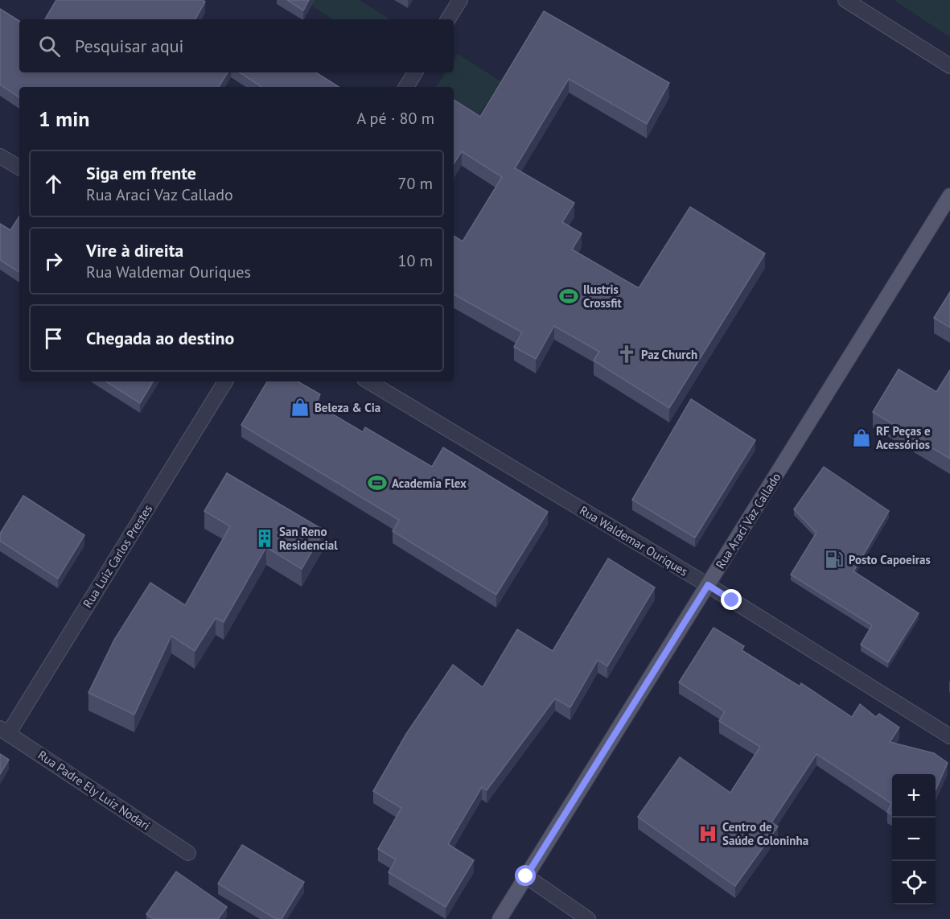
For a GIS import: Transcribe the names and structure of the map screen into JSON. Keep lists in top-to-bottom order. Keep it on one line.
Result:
{"streets":{"main road":["Rua Araci Vaz Callado"],"street":["Rua Waldemar Ouriques","Rua Luiz Carlos Prestes","Rua Padre Ely Luiz Nodari"]},"crossings":[["Rua Araci Vaz Callado","Rua Waldemar Ouriques"],["Rua Luiz Carlos Prestes","Rua Padre Ely Luiz Nodari"]],"places":{"sports":["Ilustris Crossfit","Academia Flex"],"church":["Paz Church"],"shop":["Beleza & Cia","RF Peças e Acessórios"],"building":["San Reno Residencial"],"fuel station":["Posto Capoeiras"],"hospital":["Centro de Saúde Coloninha"]},"page":{"search":"Pesquisar aqui","heading":["1 min","A pé · 80 m"],"list":[["Siga em frente","Rua Araci Vaz Callado","70 m"],["Vire à direita","Rua Waldemar Ouriques","10 m"],"Chegada ao destino"],"map_buttons":["+","−"]}}
